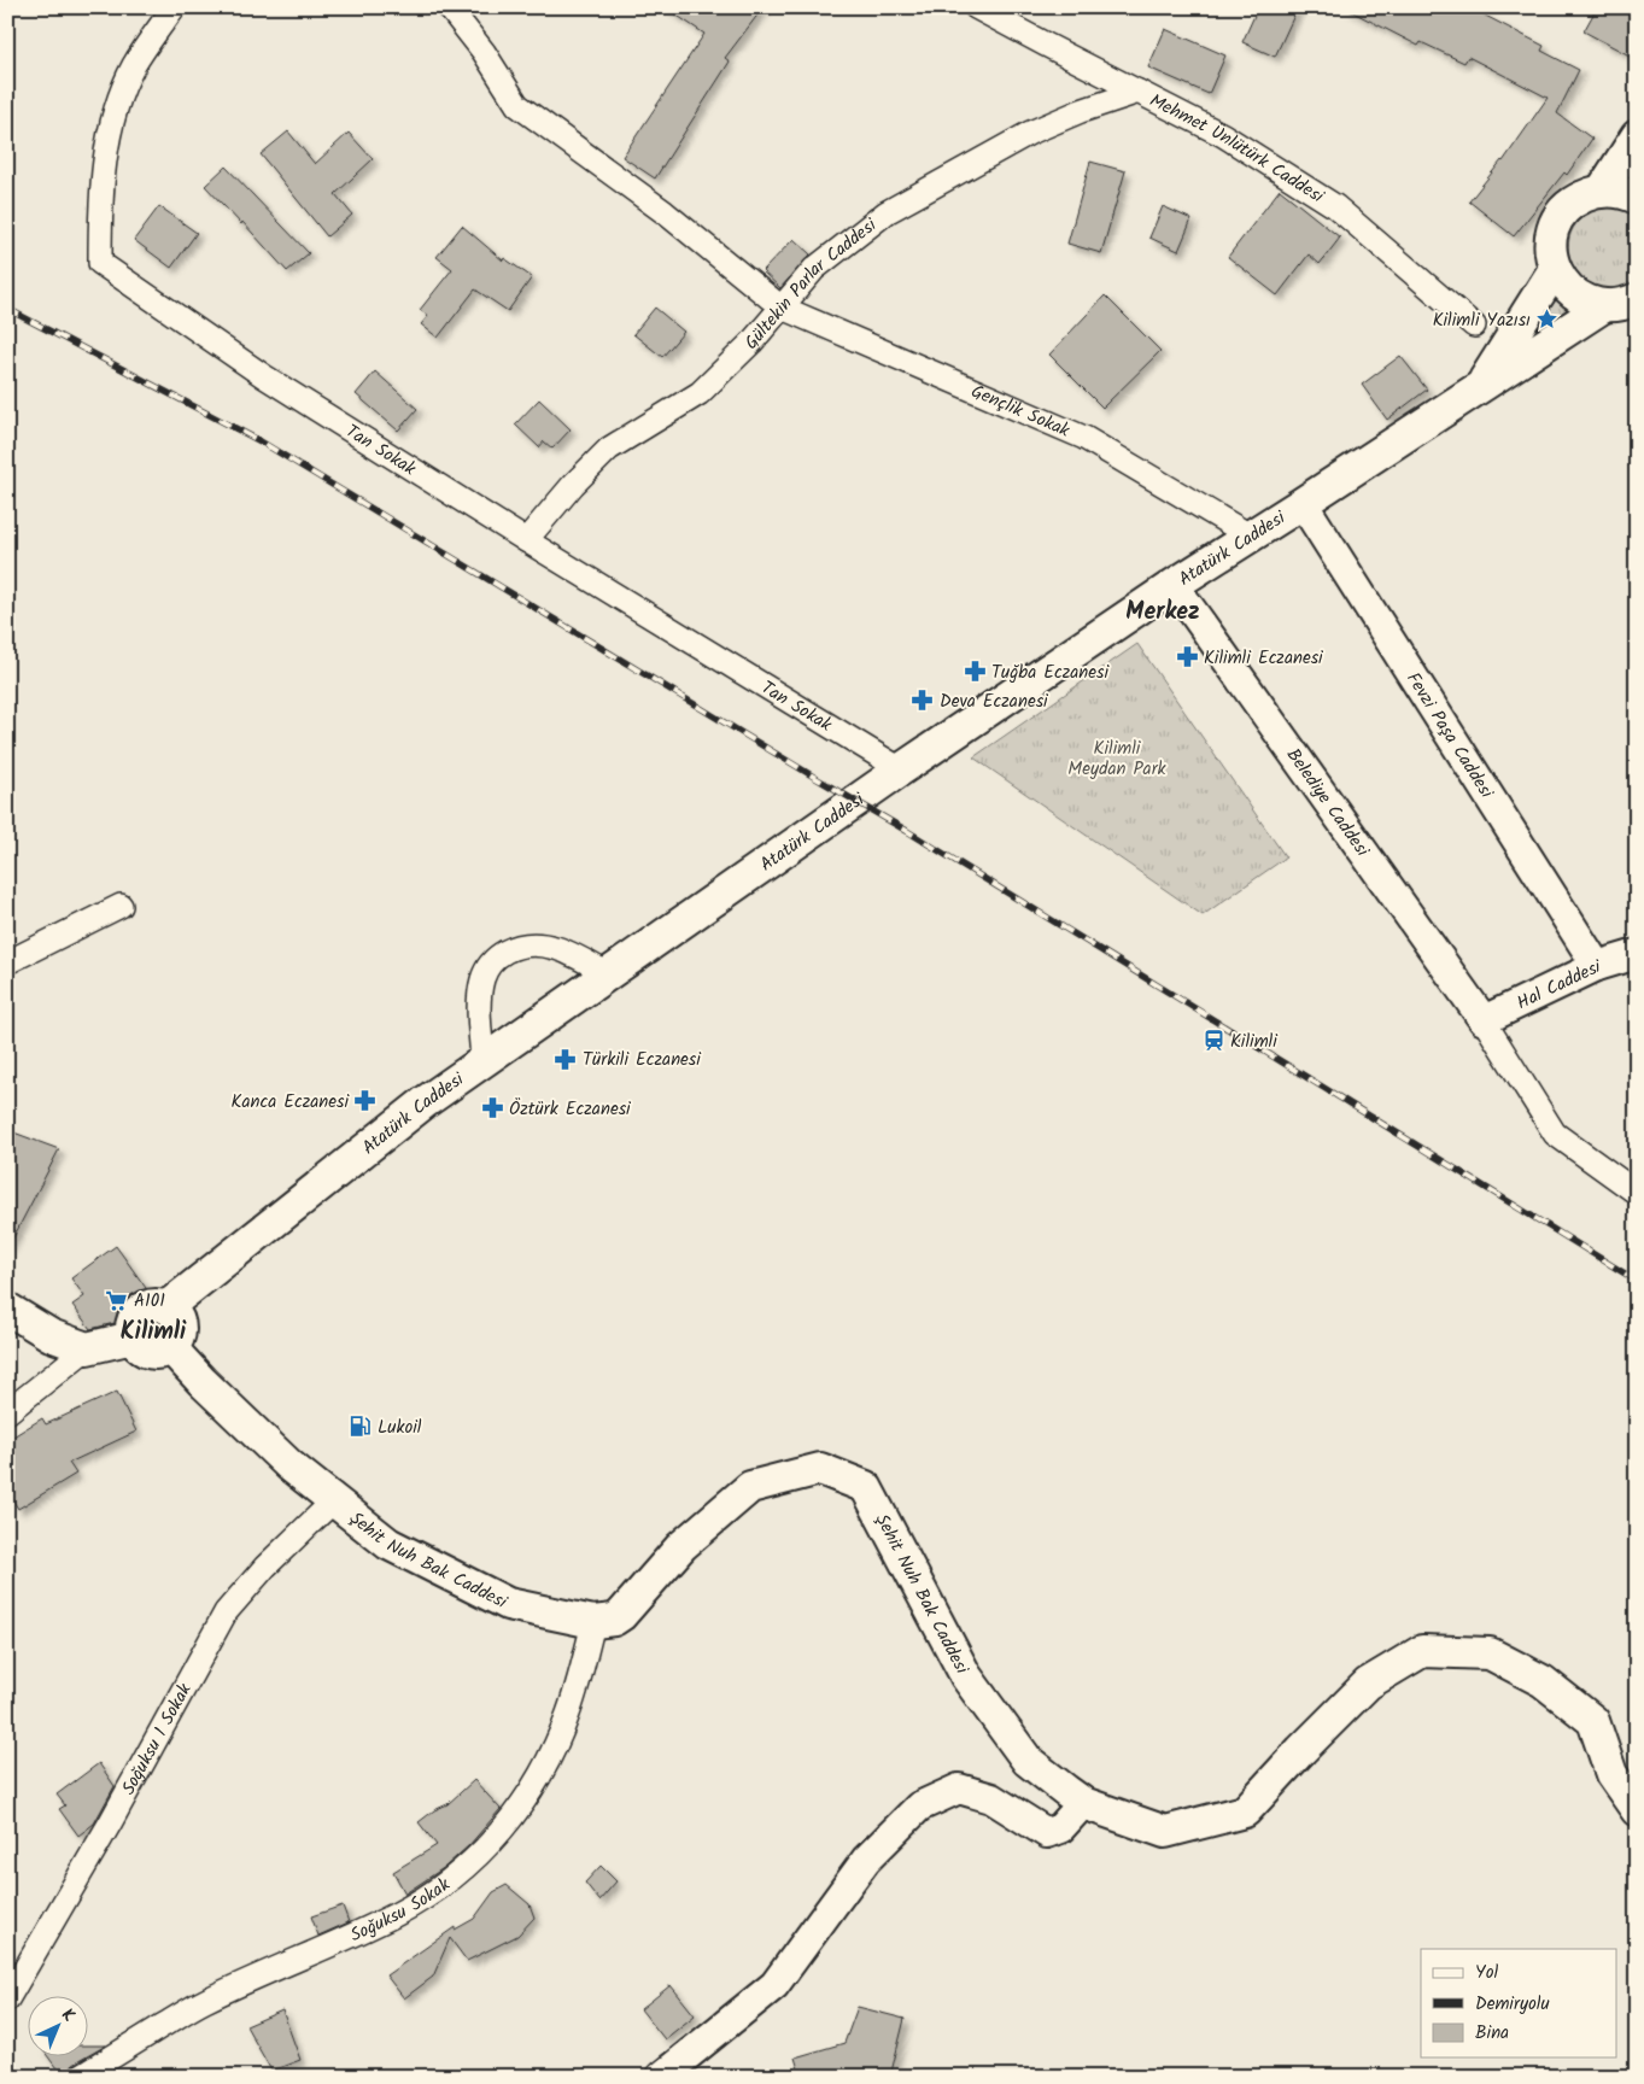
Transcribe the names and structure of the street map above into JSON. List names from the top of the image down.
{
  "streets": {
    "main road": ["Atatürk Caddesi", "Şehit Nuh Bak Caddesi"],
    "street": [
      "Mehmet Ünlütürk Caddesi",
      "Gültekin Parlar Caddesi",
      "Gençlik Sokak",
      "Tan Sokak",
      "Fevzi Paşa Caddesi",
      "Belediye Caddesi",
      "Hal Caddesi",
      "Soğuksu 1 Sokak",
      "Soğuksu Sokak"
    ]
  },
  "crossings": [
    ["Mehmet Ünlütürk Caddesi", "Gültekin Parlar Caddesi"],
    ["Gültekin Parlar Caddesi", "Gençlik Sokak"],
    ["Gültekin Parlar Caddesi", "Tan Sokak"],
    ["Gençlik Sokak", "Atatürk Caddesi"],
    ["Tan Sokak", "Atatürk Caddesi"],
    ["Atatürk Caddesi", "Fevzi Paşa Caddesi"],
    ["Atatürk Caddesi", "Belediye Caddesi"],
    ["Atatürk Caddesi", "Şehit Nuh Bak Caddesi"],
    ["Fevzi Paşa Caddesi", "Hal Caddesi"],
    ["Belediye Caddesi", "Hal Caddesi"],
    ["Şehit Nuh Bak Caddesi", "Soğuksu 1 Sokak"],
    ["Şehit Nuh Bak Caddesi", "Soğuksu Sokak"]
  ],
  "districts": ["Merkez", "Kilimli"],
  "parks": ["Kilimli Meydan Park"],
  "places": {
    "place": ["Kilimli Yazısı"],
    "pharmacy": [
      "Kilimli Eczanesi",
      "Tuğba Eczanesi",
      "Deva Eczanesi",
      "Türkili Eczanesi",
      "Kanca Eczanesi",
      "Öztürk Eczanesi"
    ],
    "station": ["Kilimli"],
    "supermarket": ["A101"],
    "fuel station": ["Lukoil"]
  },
  "legend": ["Yol", "Demiryolu", "Bina"],
  "north": "top right"
}
